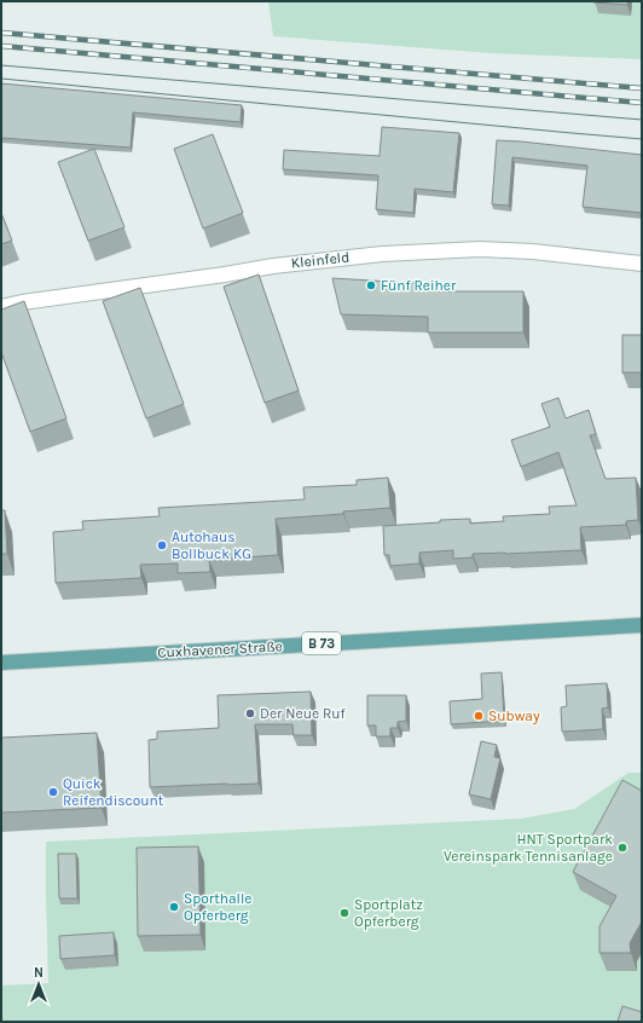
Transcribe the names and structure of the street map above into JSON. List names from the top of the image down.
{
  "streets": {
    "main road": ["B 73", "Cuxhavener Straße"],
    "street": ["Kleinfeld"]
  },
  "places": [
    "Fünf Reiher",
    "Autohaus Bollbuck KG",
    "Der Neue Ruf",
    "Subway",
    "Quick Reifendiscount",
    "HNT Sportpark Vereinspark Tennisanlage",
    "Sporthalle Opferberg",
    "Sportplatz Opferberg"
  ],
  "north": "top"
}
